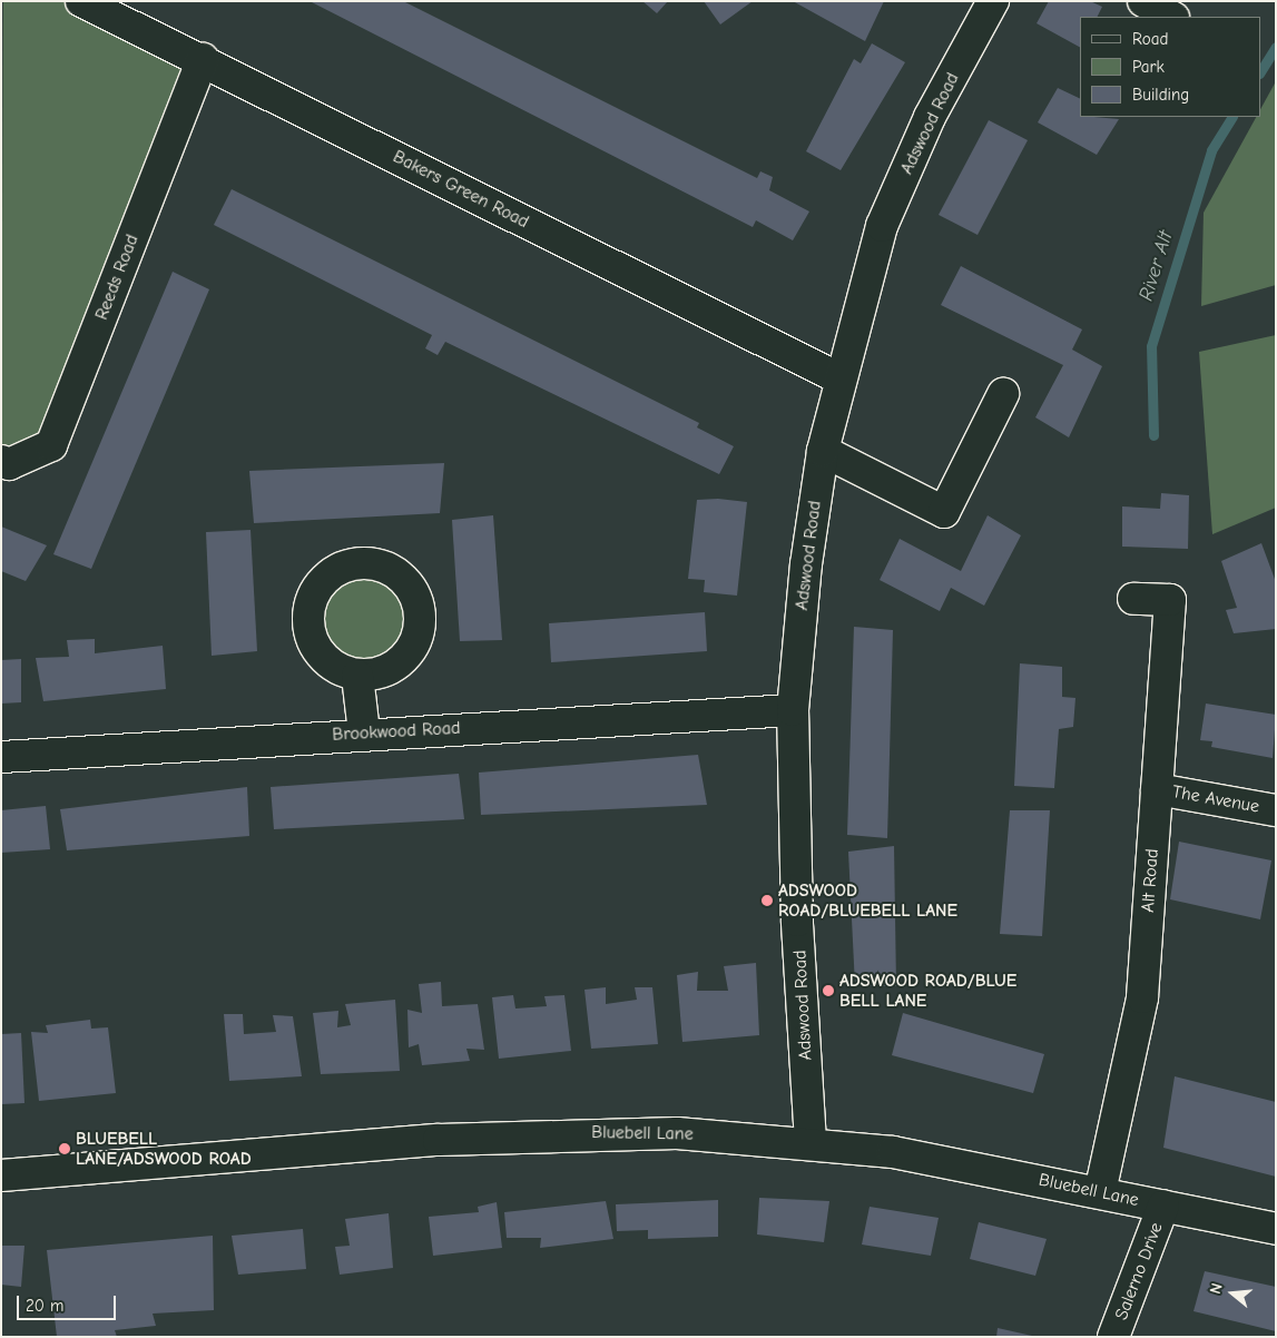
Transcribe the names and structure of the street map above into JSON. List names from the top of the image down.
{
  "streets": {
    "street": [
      "Adswood Road",
      "Bakers Green Road",
      "Reeds Road",
      "Brookwood Road",
      "The Avenue",
      "Alt Road",
      "Bluebell Lane",
      "Salerno Drive"
    ]
  },
  "crossings": [
    ["Adswood Road", "Bakers Green Road"],
    ["Adswood Road", "Brookwood Road"],
    ["Adswood Road", "Bluebell Lane"],
    ["Bakers Green Road", "Reeds Road"],
    ["The Avenue", "Alt Road"],
    ["Alt Road", "Bluebell Lane"],
    ["Bluebell Lane", "Salerno Drive"]
  ],
  "water": ["River Alt"],
  "places": ["ADSWOOD ROAD/BLUEBELL LANE", "ADSWOOD ROAD/BLUE BELL LANE", "BLUEBELL LANE/ADSWOOD ROAD"],
  "legend": ["Road", "Park", "Building"],
  "scale_bar": "20 m",
  "north": "left"
}
